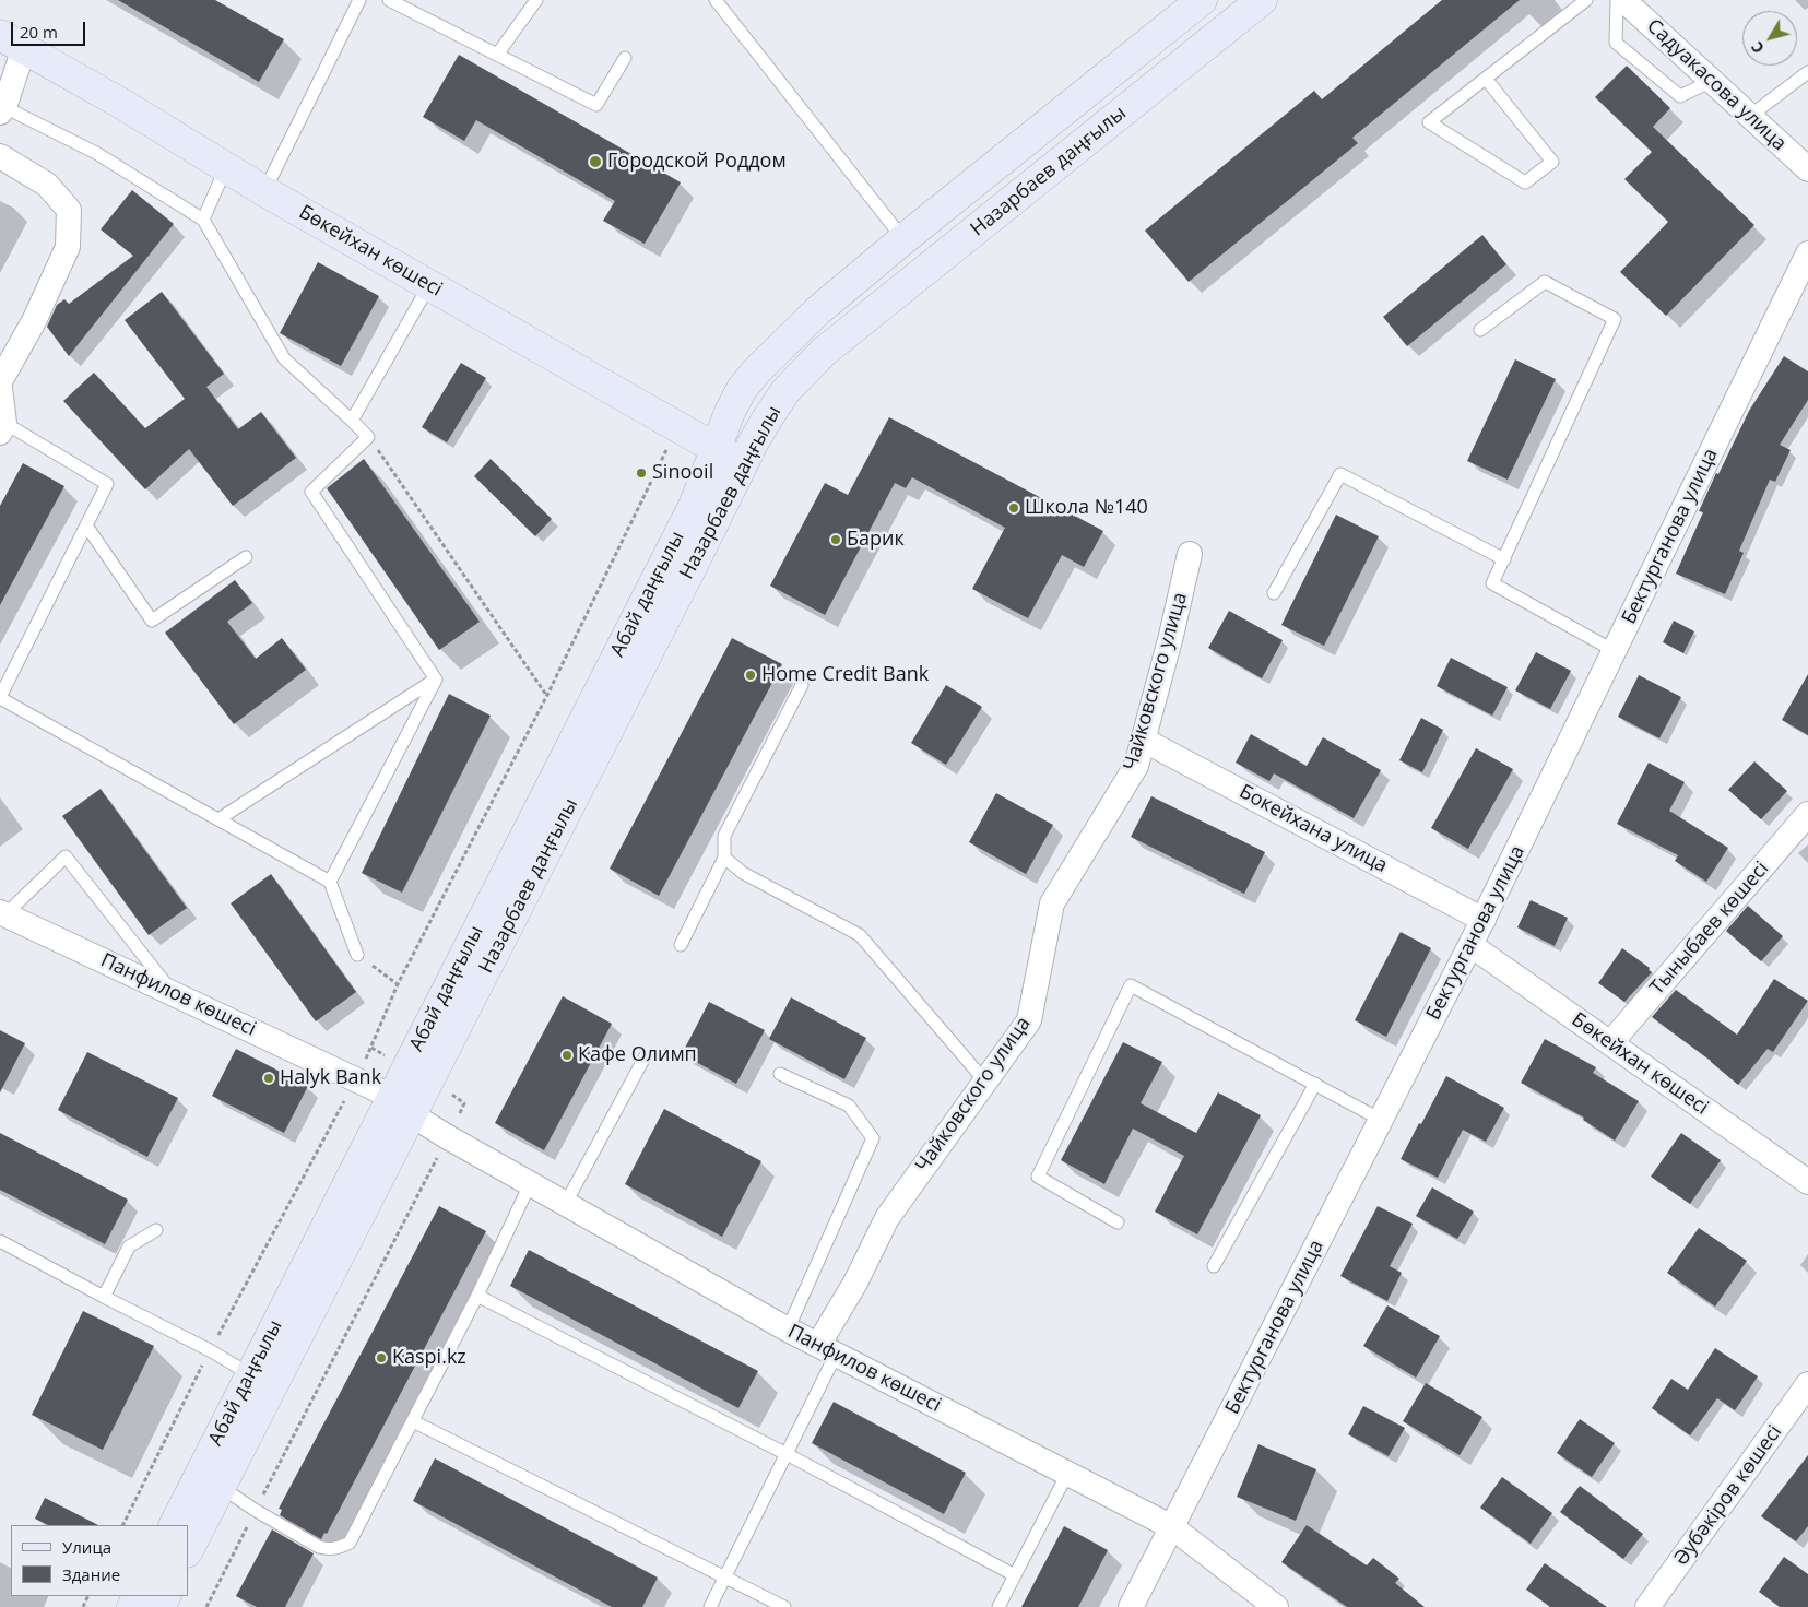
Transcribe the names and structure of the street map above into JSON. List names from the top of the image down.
{
  "streets": {
    "main road": ["Назарбаев даңғылы", "Бөкейхан көшесі", "Абай даңғылы"],
    "street": [
      "Садуакасова улица",
      "Бектурганова улица",
      "Чайковского улица",
      "Бокейхана улица",
      "Тыныбаев көшесі",
      "Панфилов көшесі",
      "Әубәкіров көшесі"
    ]
  },
  "crossings": [
    ["Назарбаев даңғылы", "Бөкейхан көшесі"],
    ["Назарбаев даңғылы", "Абай даңғылы"],
    ["Назарбаев даңғылы", "Панфилов көшесі"],
    ["Бөкейхан көшесі", "Бектурганова улица"],
    ["Бөкейхан көшесі", "Абай даңғылы"],
    ["Бөкейхан көшесі", "Тыныбаев көшесі"],
    ["Бектурганова улица", "Бокейхана улица"],
    ["Бектурганова улица", "Панфилов көшесі"],
    ["Абай даңғылы", "Панфилов көшесі"],
    ["Чайковского улица", "Бокейхана улица"],
    ["Чайковского улица", "Панфилов көшесі"]
  ],
  "places": [
    "Городской Роддом",
    "Sinooil",
    "Школа №140",
    "Барик",
    "Home Credit Bank",
    "Кафе Олимп",
    "Halyk Bank",
    "Kaspi.kz"
  ],
  "legend": ["Улица", "Здание"],
  "scale_bar": "20 m",
  "north": "bottom left"
}
